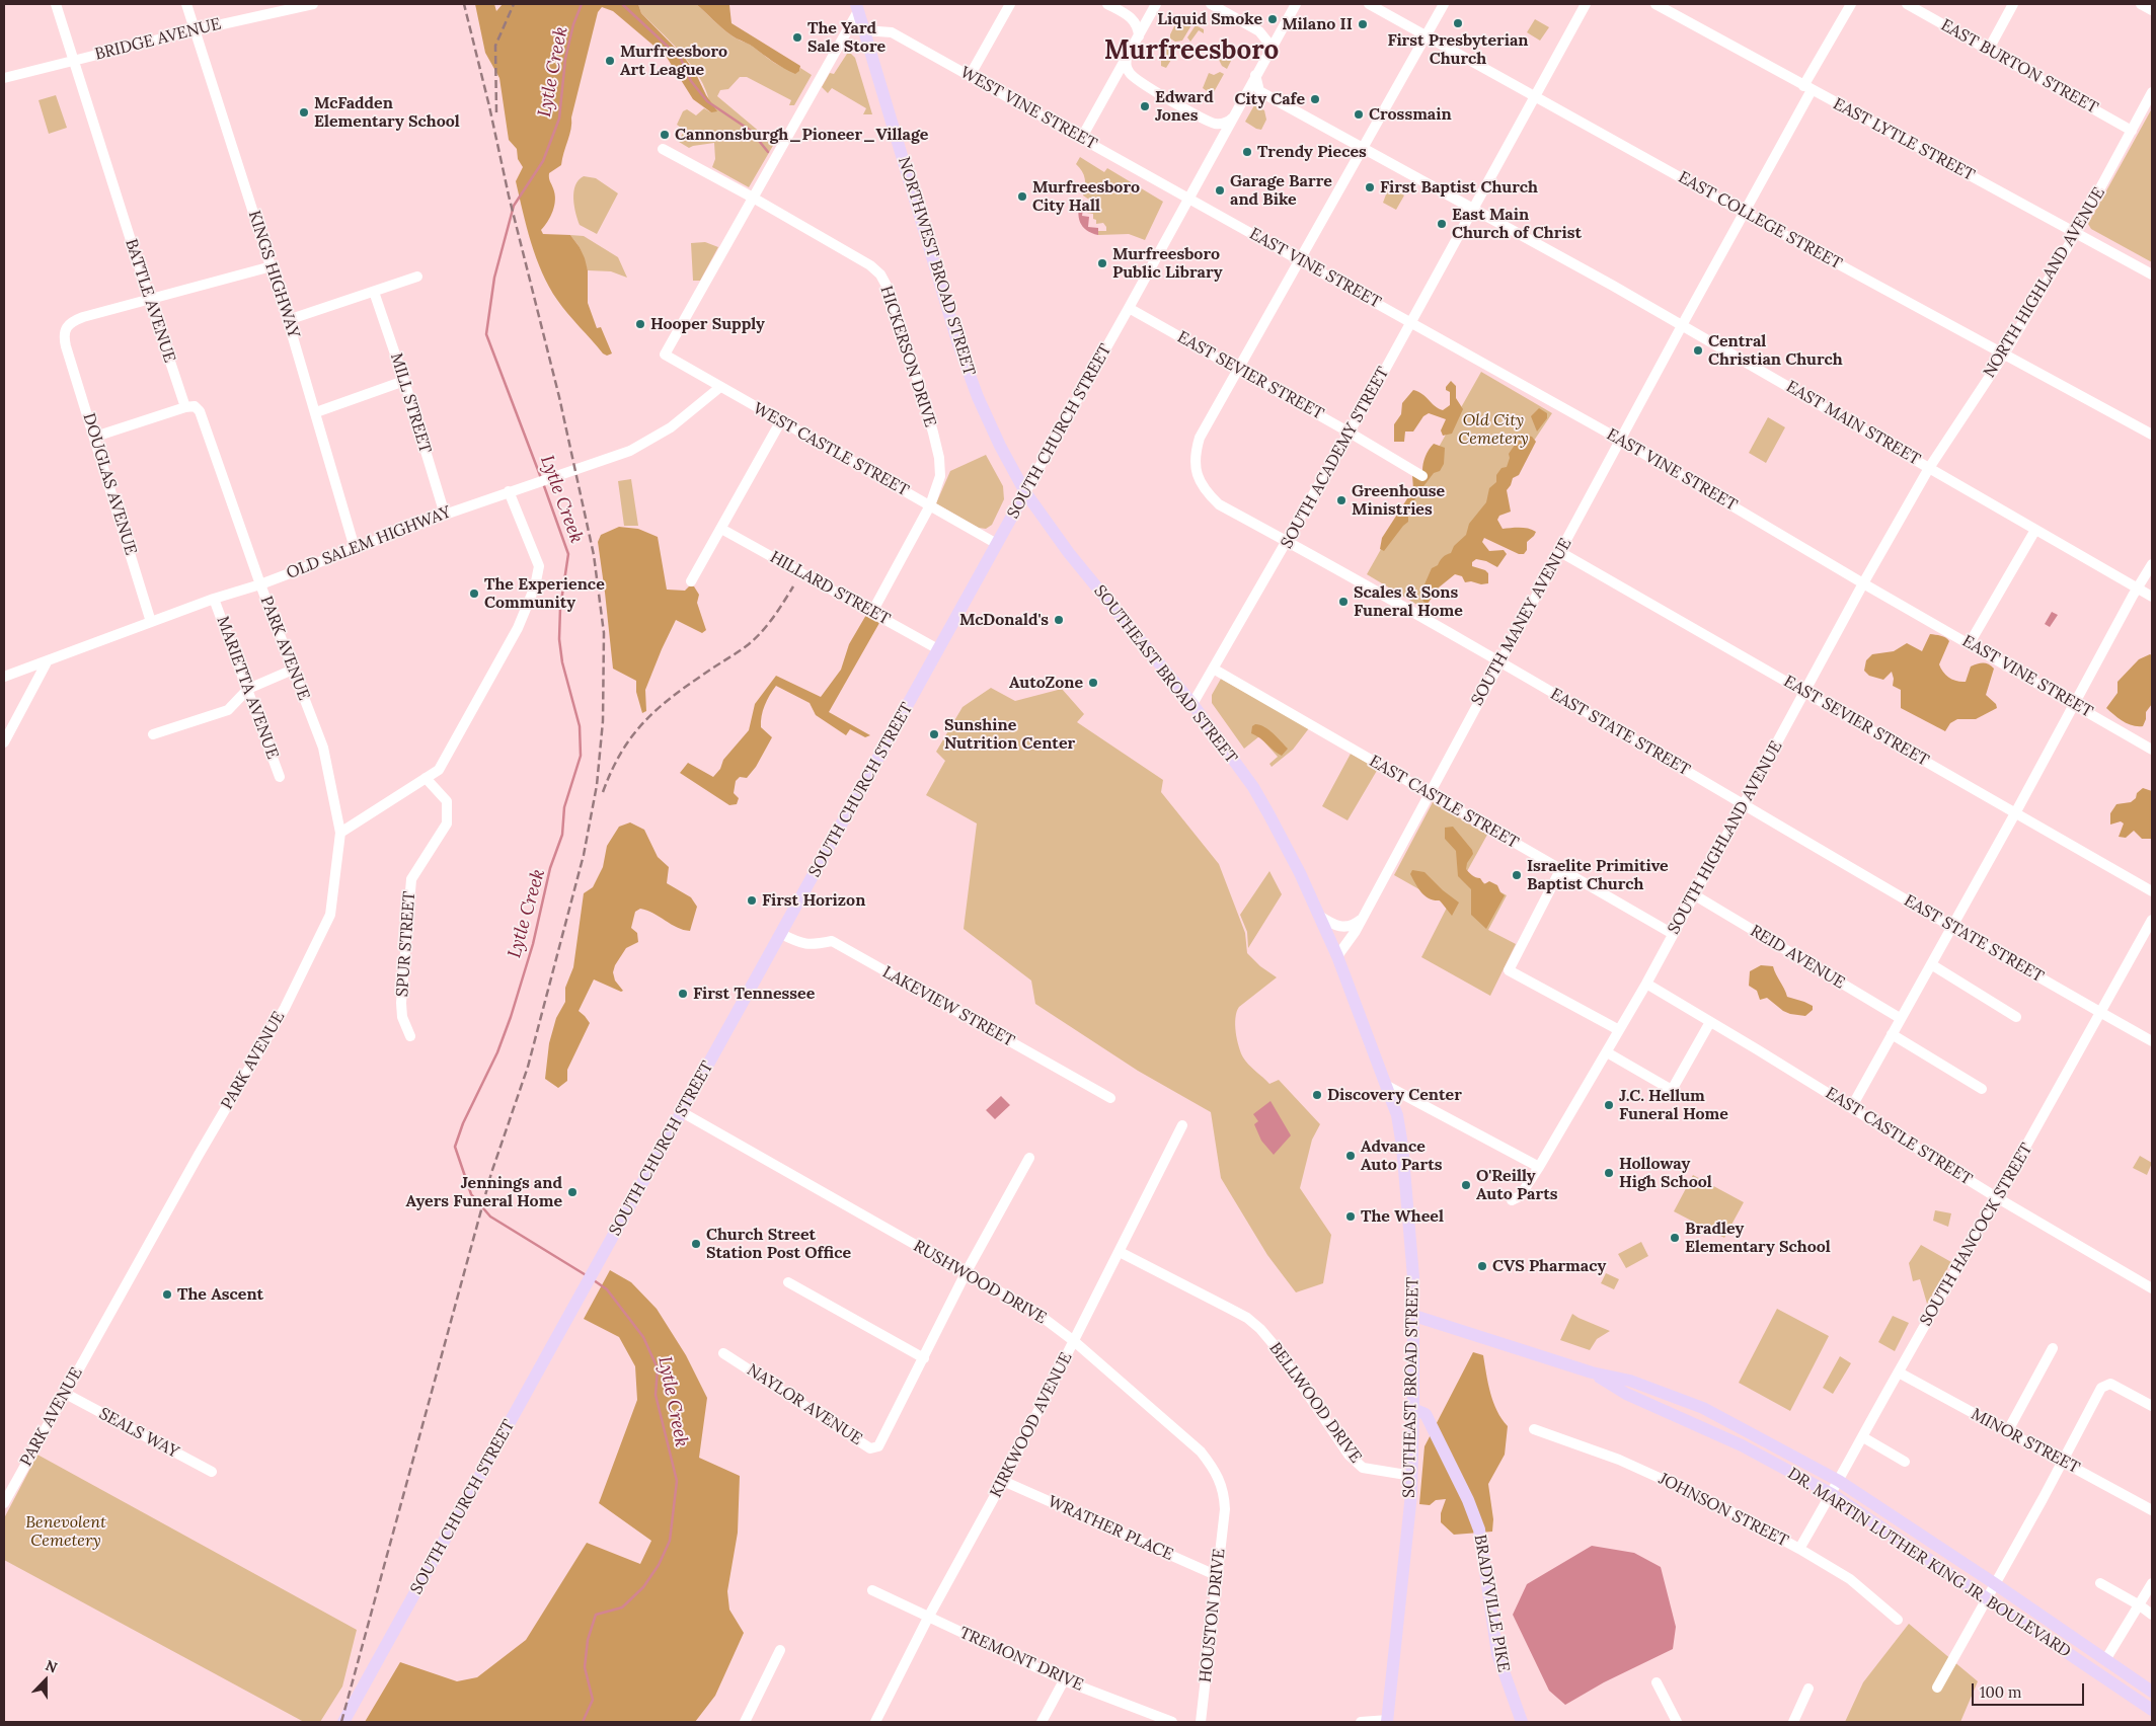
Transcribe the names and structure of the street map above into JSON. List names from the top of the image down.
{
  "streets": {
    "main road": [
      "NORTHWEST BROAD STREET",
      "SOUTH CHURCH STREET",
      "SOUTHEAST BROAD STREET",
      "DR. MARTIN LUTHER KING JR. BOULEVARD",
      "BRADYVILLE PIKE"
    ],
    "street": [
      "BRIDGE AVENUE",
      "EAST BURTON STREET",
      "WEST VINE STREET",
      "EAST LYTLE STREET",
      "EAST COLLEGE STREET",
      "EAST VINE STREET",
      "KINGS HIGHWAY",
      "NORTH HIGHLAND AVENUE",
      "BATTLE AVENUE",
      "HICKERSON DRIVE",
      "EAST SEVIER STREET",
      "MILL STREET",
      "EAST MAIN STREET",
      "WEST CASTLE STREET",
      "SOUTH ACADEMY STREET",
      "DOUGLAS AVENUE",
      "OLD SALEM HIGHWAY",
      "HILLARD STREET",
      "SOUTH MANEY AVENUE",
      "PARK AVENUE",
      "MARIETTA AVENUE",
      "EAST STATE STREET",
      "EAST CASTLE STREET",
      "SOUTH HIGHLAND AVENUE",
      "SPUR STREET",
      "REID AVENUE",
      "LAKEVIEW STREET",
      "SOUTH HANCOCK STREET",
      "RUSHWOOD DRIVE",
      "BELLWOOD DRIVE",
      "NAYLOR AVENUE",
      "KIRKWOOD AVENUE",
      "SEALS WAY",
      "MINOR STREET",
      "JOHNSON STREET",
      "WRATHER PLACE",
      "HOUSTON DRIVE",
      "TREMONT DRIVE"
    ]
  },
  "crossings": [
    ["BRIDGE AVENUE", "KINGS HIGHWAY"],
    ["BRIDGE AVENUE", "BATTLE AVENUE"],
    ["EAST BURTON STREET", "NORTH HIGHLAND AVENUE"],
    ["WEST VINE STREET", "NORTHWEST BROAD STREET"],
    ["WEST VINE STREET", "EAST VINE STREET"],
    ["WEST VINE STREET", "SOUTH CHURCH STREET"],
    ["EAST LYTLE STREET", "NORTH HIGHLAND AVENUE"],
    ["EAST LYTLE STREET", "SOUTH MANEY AVENUE"],
    ["EAST COLLEGE STREET", "NORTH HIGHLAND AVENUE"],
    ["EAST COLLEGE STREET", "SOUTH ACADEMY STREET"],
    ["EAST COLLEGE STREET", "SOUTH MANEY AVENUE"],
    ["EAST COLLEGE STREET", "EAST STATE STREET"],
    ["NORTHWEST BROAD STREET", "SOUTH CHURCH STREET"],
    ["NORTHWEST BROAD STREET", "SOUTHEAST BROAD STREET"],
    ["EAST VINE STREET", "SOUTH CHURCH STREET"],
    ["EAST VINE STREET", "SOUTH ACADEMY STREET"],
    ["EAST VINE STREET", "SOUTH MANEY AVENUE"],
    ["EAST VINE STREET", "EAST STATE STREET"],
    ["EAST VINE STREET", "SOUTH HIGHLAND AVENUE"],
    ["KINGS HIGHWAY", "OLD SALEM HIGHWAY"],
    ["NORTH HIGHLAND AVENUE", "EAST MAIN STREET"],
    ["NORTH HIGHLAND AVENUE", "SOUTH HIGHLAND AVENUE"],
    ["BATTLE AVENUE", "DOUGLAS AVENUE"],
    ["HICKERSON DRIVE", "WEST CASTLE STREET"],
    ["HICKERSON DRIVE", "HILLARD STREET"],
    ["EAST SEVIER STREET", "SOUTH CHURCH STREET"],
    ["EAST SEVIER STREET", "SOUTH ACADEMY STREET"],
    ["EAST SEVIER STREET", "SOUTH MANEY AVENUE"],
    ["EAST SEVIER STREET", "EAST STATE STREET"],
    ["EAST SEVIER STREET", "SOUTH HIGHLAND AVENUE"],
    ["MILL STREET", "OLD SALEM HIGHWAY"],
    ["EAST MAIN STREET", "SOUTH ACADEMY STREET"],
    ["EAST MAIN STREET", "SOUTH MANEY AVENUE"],
    ["EAST MAIN STREET", "EAST STATE STREET"],
    ["EAST MAIN STREET", "SOUTH HIGHLAND AVENUE"],
    ["SOUTH CHURCH STREET", "WEST CASTLE STREET"],
    ["SOUTH CHURCH STREET", "HILLARD STREET"],
    ["SOUTH CHURCH STREET", "SOUTHEAST BROAD STREET"],
    ["SOUTH CHURCH STREET", "LAKEVIEW STREET"],
    ["SOUTH CHURCH STREET", "RUSHWOOD DRIVE"],
    ["WEST CASTLE STREET", "OLD SALEM HIGHWAY"],
    ["SOUTH ACADEMY STREET", "SOUTHEAST BROAD STREET"],
    ["SOUTH ACADEMY STREET", "EAST STATE STREET"],
    ["SOUTH ACADEMY STREET", "EAST CASTLE STREET"],
    ["DOUGLAS AVENUE", "OLD SALEM HIGHWAY"],
    ["OLD SALEM HIGHWAY", "PARK AVENUE"],
    ["OLD SALEM HIGHWAY", "MARIETTA AVENUE"],
    ["SOUTH MANEY AVENUE", "SOUTHEAST BROAD STREET"],
    ["SOUTH MANEY AVENUE", "EAST STATE STREET"],
    ["SOUTH MANEY AVENUE", "EAST CASTLE STREET"],
    ["PARK AVENUE", "SEALS WAY"],
    ["SOUTHEAST BROAD STREET", "BELLWOOD DRIVE"],
    ["SOUTHEAST BROAD STREET", "DR. MARTIN LUTHER KING JR. BOULEVARD"],
    ["SOUTHEAST BROAD STREET", "BRADYVILLE PIKE"],
    ["EAST STATE STREET", "SOUTH HIGHLAND AVENUE"],
    ["EAST STATE STREET", "SOUTH HANCOCK STREET"],
    ["EAST CASTLE STREET", "SOUTH HIGHLAND AVENUE"],
    ["EAST CASTLE STREET", "SOUTH HANCOCK STREET"],
    ["SOUTH HIGHLAND AVENUE", "REID AVENUE"],
    ["SOUTH HANCOCK STREET", "MINOR STREET"],
    ["SOUTH HANCOCK STREET", "JOHNSON STREET"],
    ["SOUTH HANCOCK STREET", "DR. MARTIN LUTHER KING JR. BOULEVARD"],
    ["RUSHWOOD DRIVE", "NAYLOR AVENUE"],
    ["RUSHWOOD DRIVE", "KIRKWOOD AVENUE"],
    ["RUSHWOOD DRIVE", "HOUSTON DRIVE"],
    ["BELLWOOD DRIVE", "KIRKWOOD AVENUE"],
    ["KIRKWOOD AVENUE", "WRATHER PLACE"],
    ["KIRKWOOD AVENUE", "TREMONT DRIVE"],
    ["WRATHER PLACE", "HOUSTON DRIVE"]
  ],
  "districts": ["Murfreesboro"],
  "water": ["Lytle Creek"],
  "parks": ["Old City Cemetery", "Benevolent Cemetery"],
  "places": [
    "Liquid Smoke",
    "First Presbyterian Church",
    "Milano II",
    "The Yard Sale Store",
    "Murfreesboro Art League",
    "City Cafe",
    "Edward Jones",
    "McFadden Elementary School",
    "Crossmain",
    "Cannonsburgh_Pioneer_Village",
    "Trendy Pieces",
    "First Baptist Church",
    "Garage Barre and Bike",
    "Murfreesboro City Hall",
    "East Main Church of Christ",
    "Murfreesboro Public Library",
    "Hooper Supply",
    "Central Christian Church",
    "Greenhouse Ministries",
    "The Experience Community",
    "Scales & Sons Funeral Home",
    "McDonald's",
    "AutoZone",
    "Sunshine Nutrition Center",
    "Israelite Primitive Baptist Church",
    "First Horizon",
    "First Tennessee",
    "Discovery Center",
    "J.C. Hellum Funeral Home",
    "Advance Auto Parts",
    "Holloway High School",
    "O'Reilly Auto Parts",
    "Jennings and Ayers Funeral Home",
    "The Wheel",
    "Bradley Elementary School",
    "Church Street Station Post Office",
    "CVS Pharmacy",
    "The Ascent"
  ],
  "scale_bar": "100 m",
  "north": "top"
}
